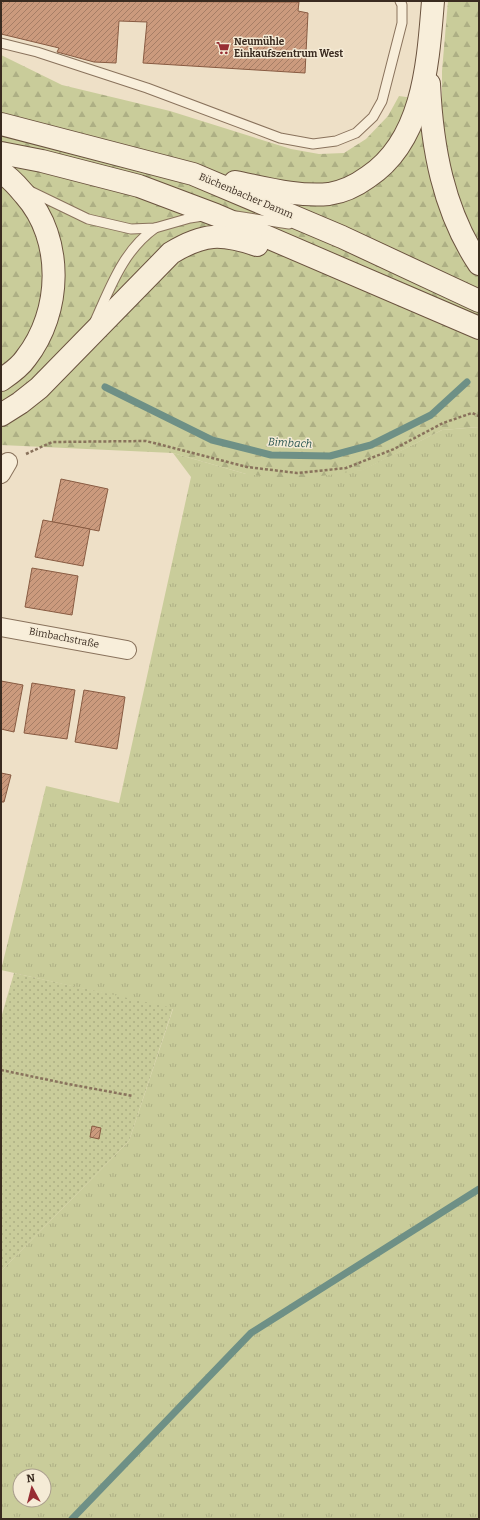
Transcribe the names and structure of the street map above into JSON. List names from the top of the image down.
{
  "streets": {
    "main road": ["Büchenbacher Damm"],
    "street": ["Bimbachstraße"]
  },
  "water": ["Bimbach"],
  "places": {
    "supermarket": ["Neumühle Einkaufszentrum West"]
  },
  "north": "top"
}
